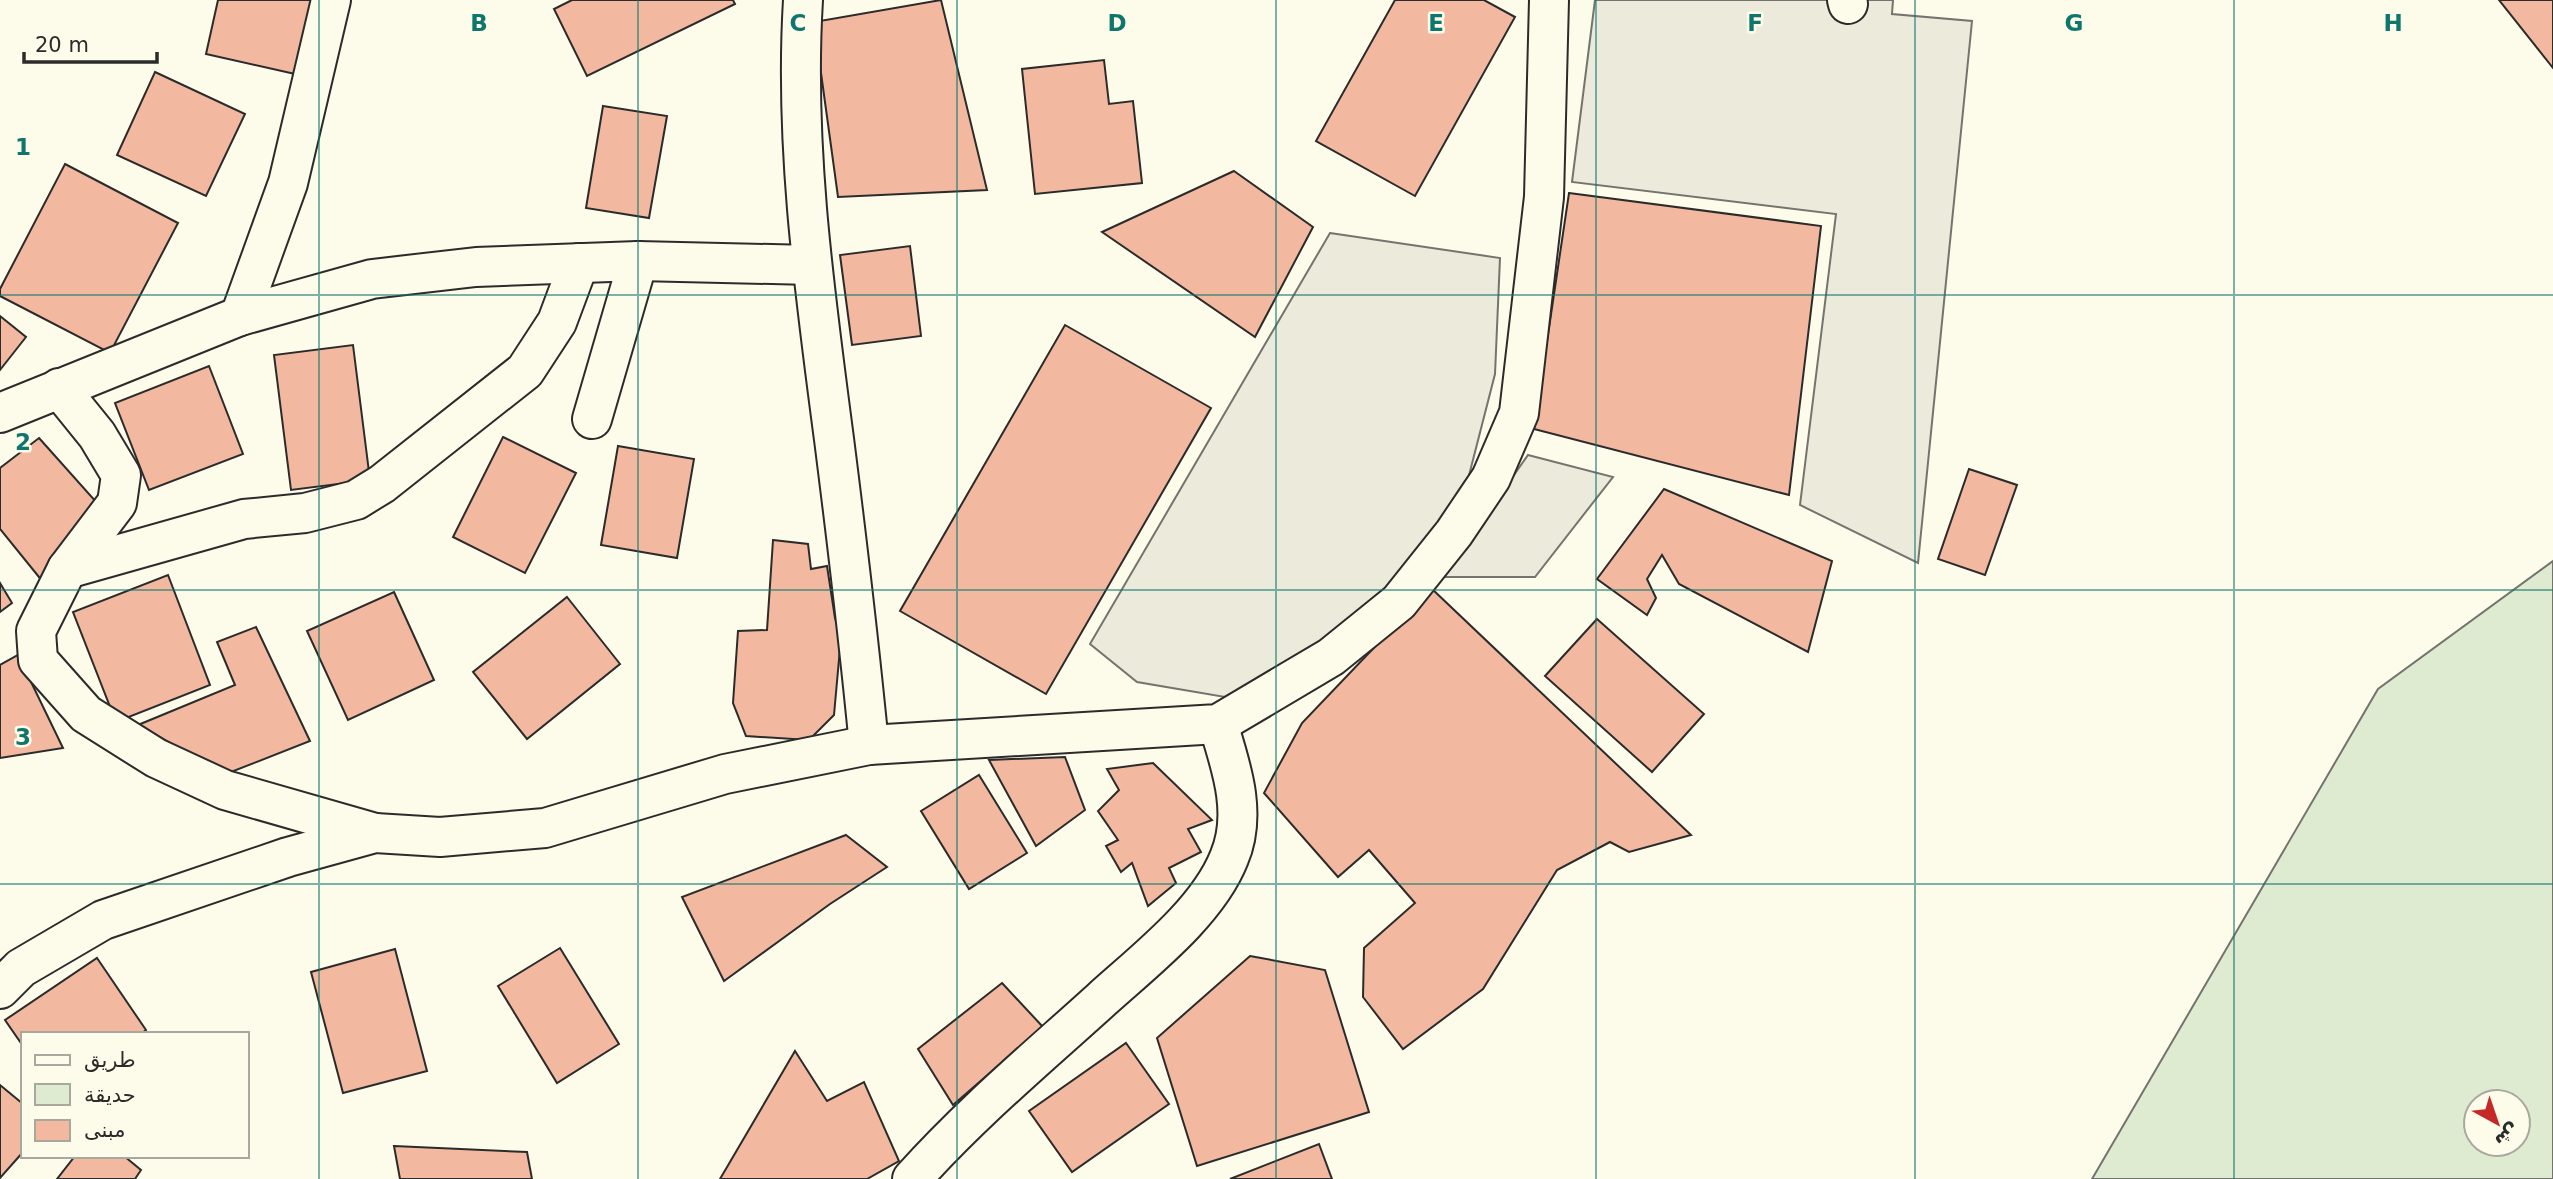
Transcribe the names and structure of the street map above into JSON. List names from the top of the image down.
{
  "legend": ["طريق", "حديقة", "مبنى"],
  "scale_bar": "20 m",
  "north": "bottom right",
  "grid": {
    "columns": [
      "B",
      "C",
      "D",
      "E",
      "F",
      "G",
      "H"
    ],
    "rows": ["1", "2", "3"]
  }
}
